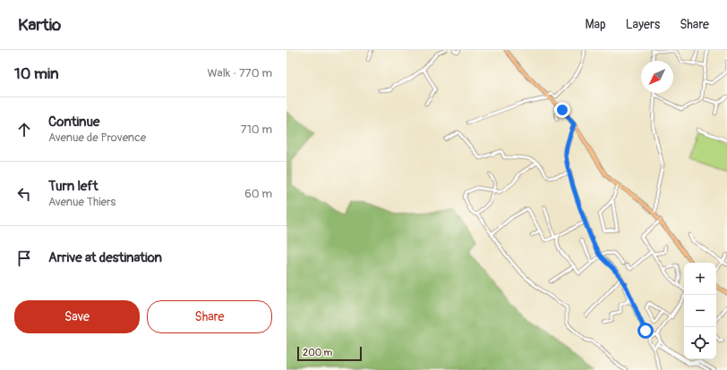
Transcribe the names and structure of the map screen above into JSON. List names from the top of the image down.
{
  "scale_bar": "200 m",
  "north": "bottom left",
  "page": {
    "header": "Kartio",
    "nav": ["Map", "Layers", "Share"],
    "heading": ["10 min", "Walk · 770 m"],
    "list": [
      ["Continue", "Avenue de Provence", "710 m"],
      ["Turn left", "Avenue Thiers", "60 m"],
      "Arrive at destination"
    ],
    "map_buttons": ["+", "−"],
    "buttons": ["Save", "Share"],
    "scale": "200 m"
  }
}
